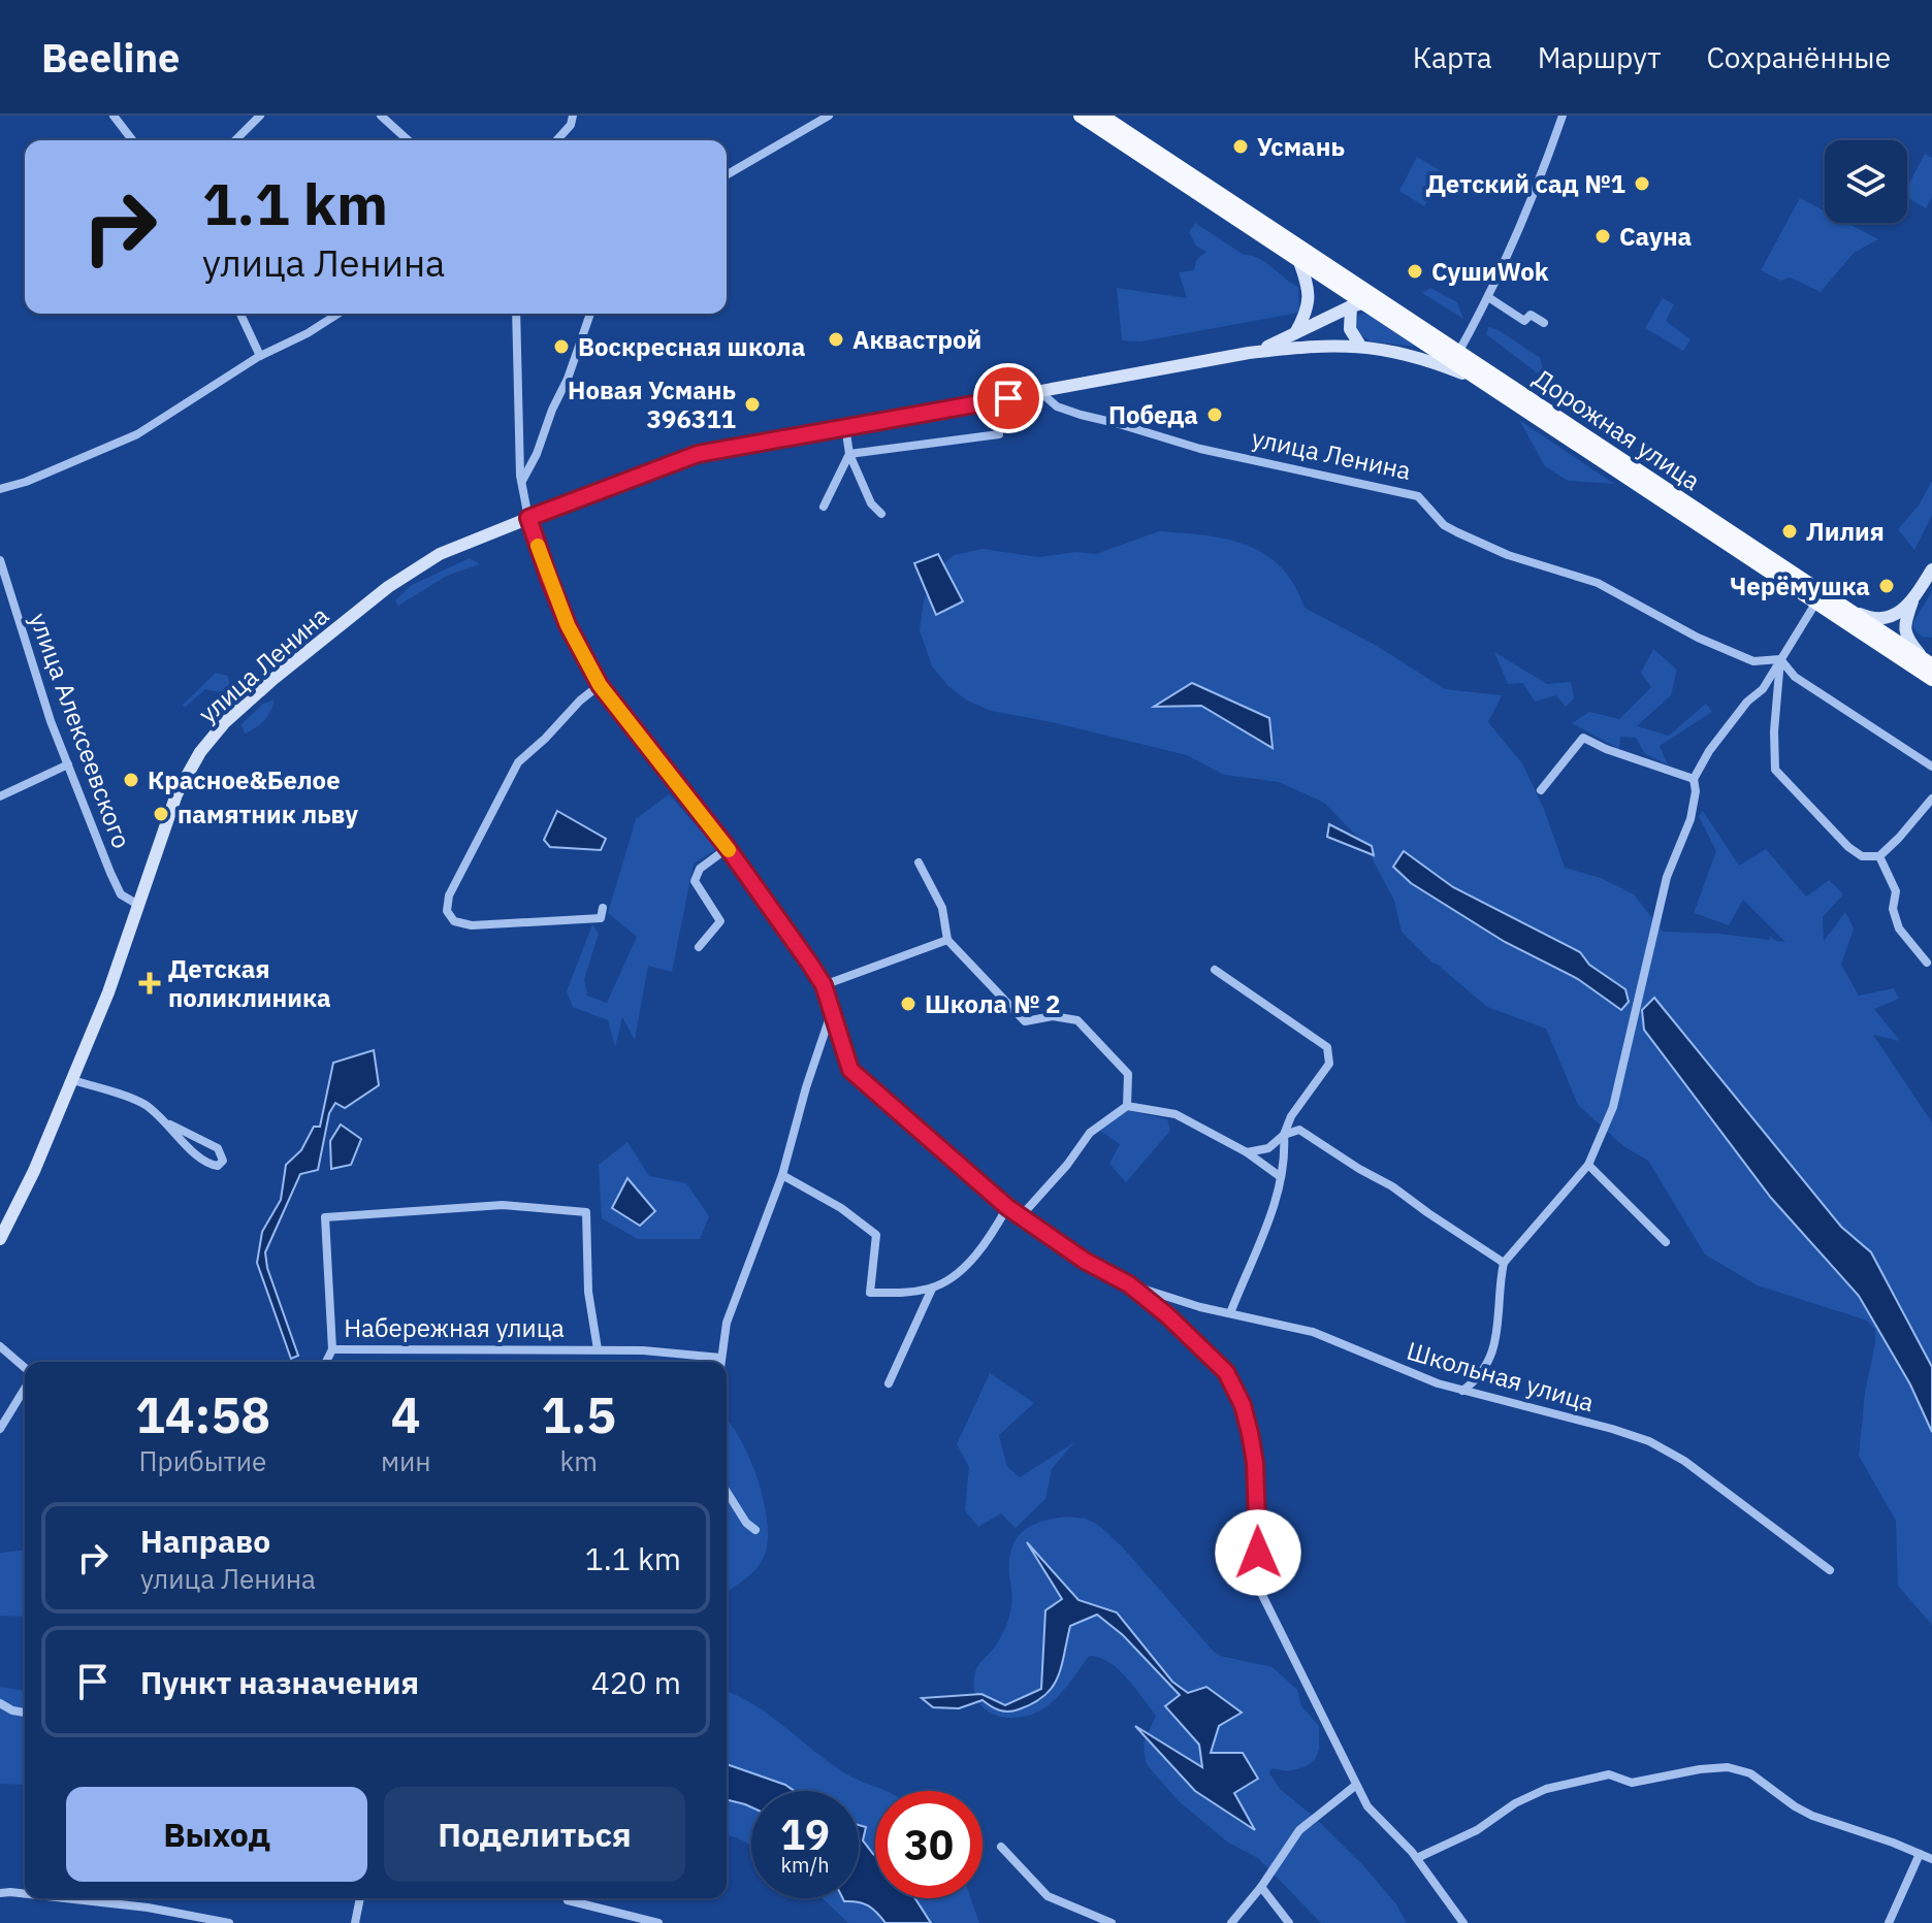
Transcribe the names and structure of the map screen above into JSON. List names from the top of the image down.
{
  "streets": {
    "highway": ["Дорожная улица"],
    "main road": ["улица Ленина"],
    "street": ["улица Алексеевского", "Набережная улица", "Школьная улица"]
  },
  "crossings": [
    ["улица Ленина", "улица Алексеевского"],
    ["улица Ленина", "Школьная улица"]
  ],
  "places": {
    "other": [
      "Усмань",
      "Детский сад №1",
      "Сауна",
      "CушиWok",
      "Аквастрой",
      "Воскресная школа",
      "Новая Усмань 396311",
      "Победа",
      "Лилия",
      "Черёмушка",
      "Красное&Белое",
      "памятник льву",
      "Школа № 2"
    ],
    "health": ["Детская поликлиника"]
  },
  "page": {
    "header": "Beeline",
    "nav": ["Карта", "Маршрут", "Сохранённые"],
    "turn": ["1.1 km", "улица Ленина"],
    "eta": [
      "14:58",
      "Прибытие",
      "4",
      "мин",
      "1.5",
      "km"
    ],
    "list": [
      {
        "name": "Направо",
        "note": "улица Ленина",
        "value": "1.1 km"
      },
      {
        "name": "Пункт назначения",
        "value": "420 m"
      }
    ],
    "buttons": ["Выход", "Поделиться"],
    "speed": "19 km/h",
    "limit": "30"
  }
}
